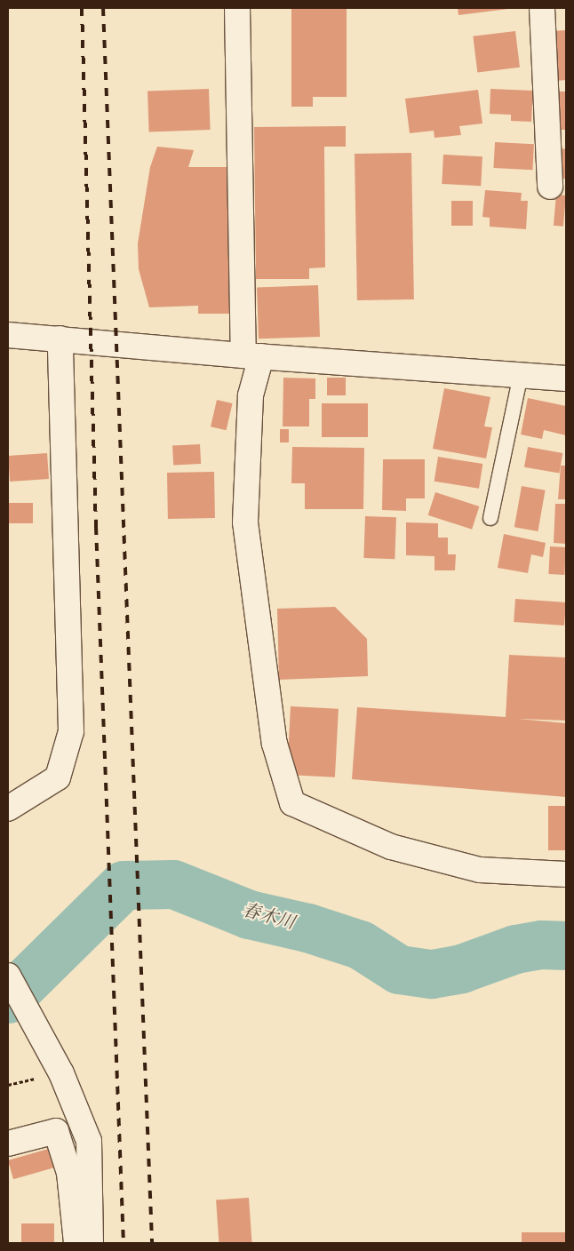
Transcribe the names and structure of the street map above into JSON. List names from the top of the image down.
{
  "water": ["春木川"]
}
